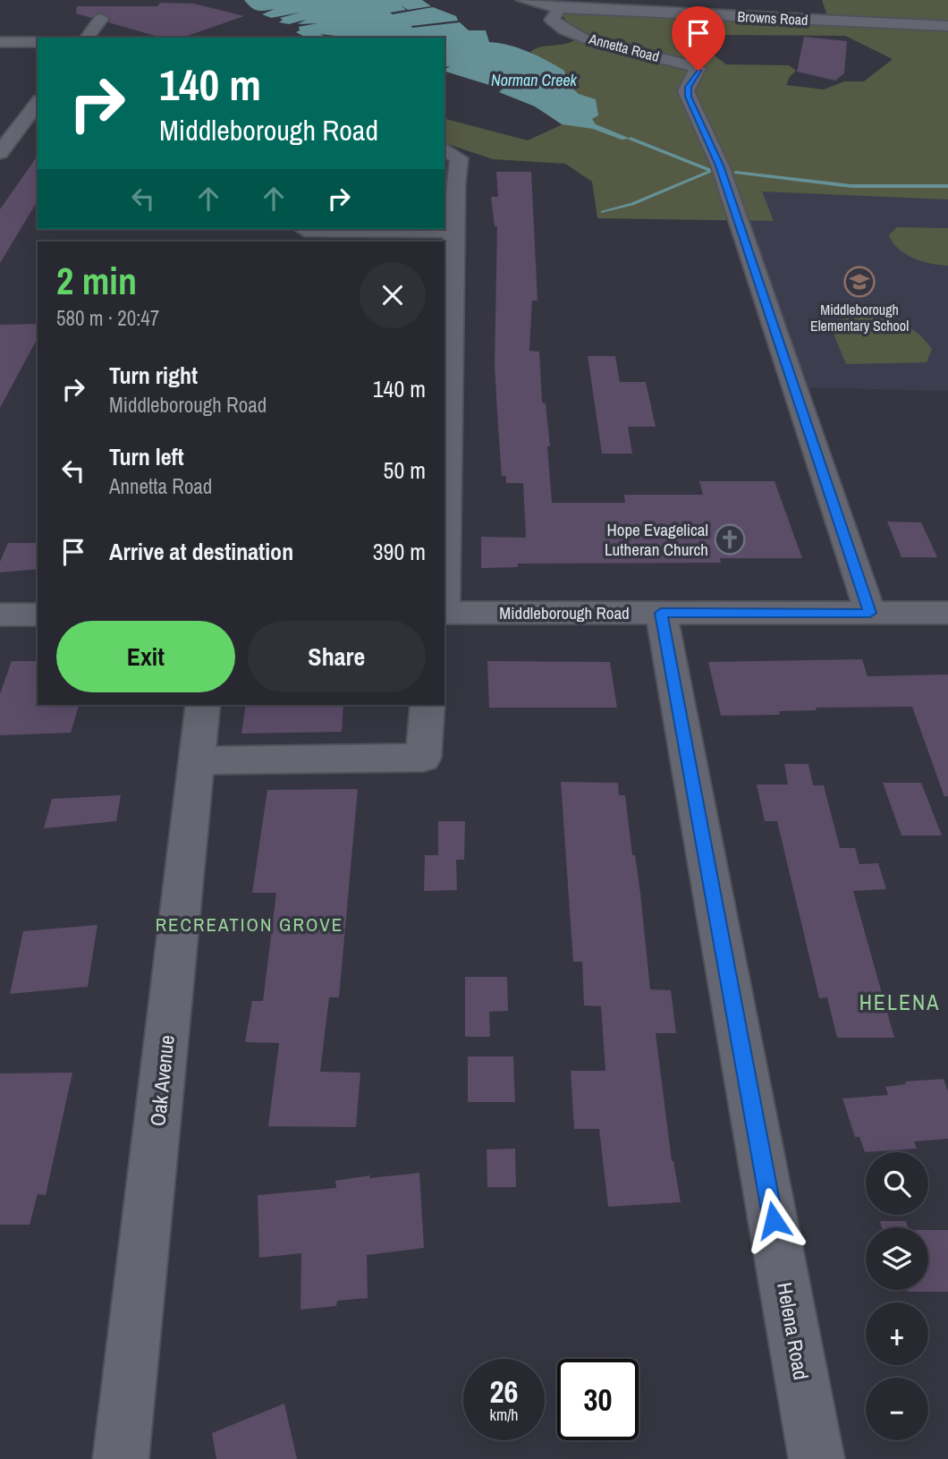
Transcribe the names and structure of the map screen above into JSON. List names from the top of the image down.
{
  "streets": {
    "street": [
      "Browns Road",
      "Annetta Road",
      "Middleborough Road",
      "Oak Avenue",
      "Helena Road"
    ]
  },
  "crossings": [
    ["Browns Road", "Annetta Road"],
    ["Annetta Road", "Middleborough Road"],
    ["Middleborough Road", "Helena Road"]
  ],
  "districts": ["RECREATION GROVE", "HELENA"],
  "water": ["Norman Creek"],
  "places": {
    "school or university": ["Middleborough Elementary School"],
    "church": ["Hope Evagelical Lutheran Church"]
  },
  "page": {
    "turn": ["140 m", "Middleborough Road"],
    "heading": ["2 min", "580 m · 20:47"],
    "list": [
      {
        "name": "Turn right",
        "note": "Middleborough Road",
        "value": "140 m"
      },
      {
        "name": "Turn left",
        "note": "Annetta Road",
        "value": "50 m"
      },
      {
        "name": "Arrive at destination",
        "value": "390 m"
      }
    ],
    "buttons": ["Exit", "Share"],
    "map_buttons": ["+", "−"],
    "speed": "26 km/h",
    "limit": "30"
  }
}
